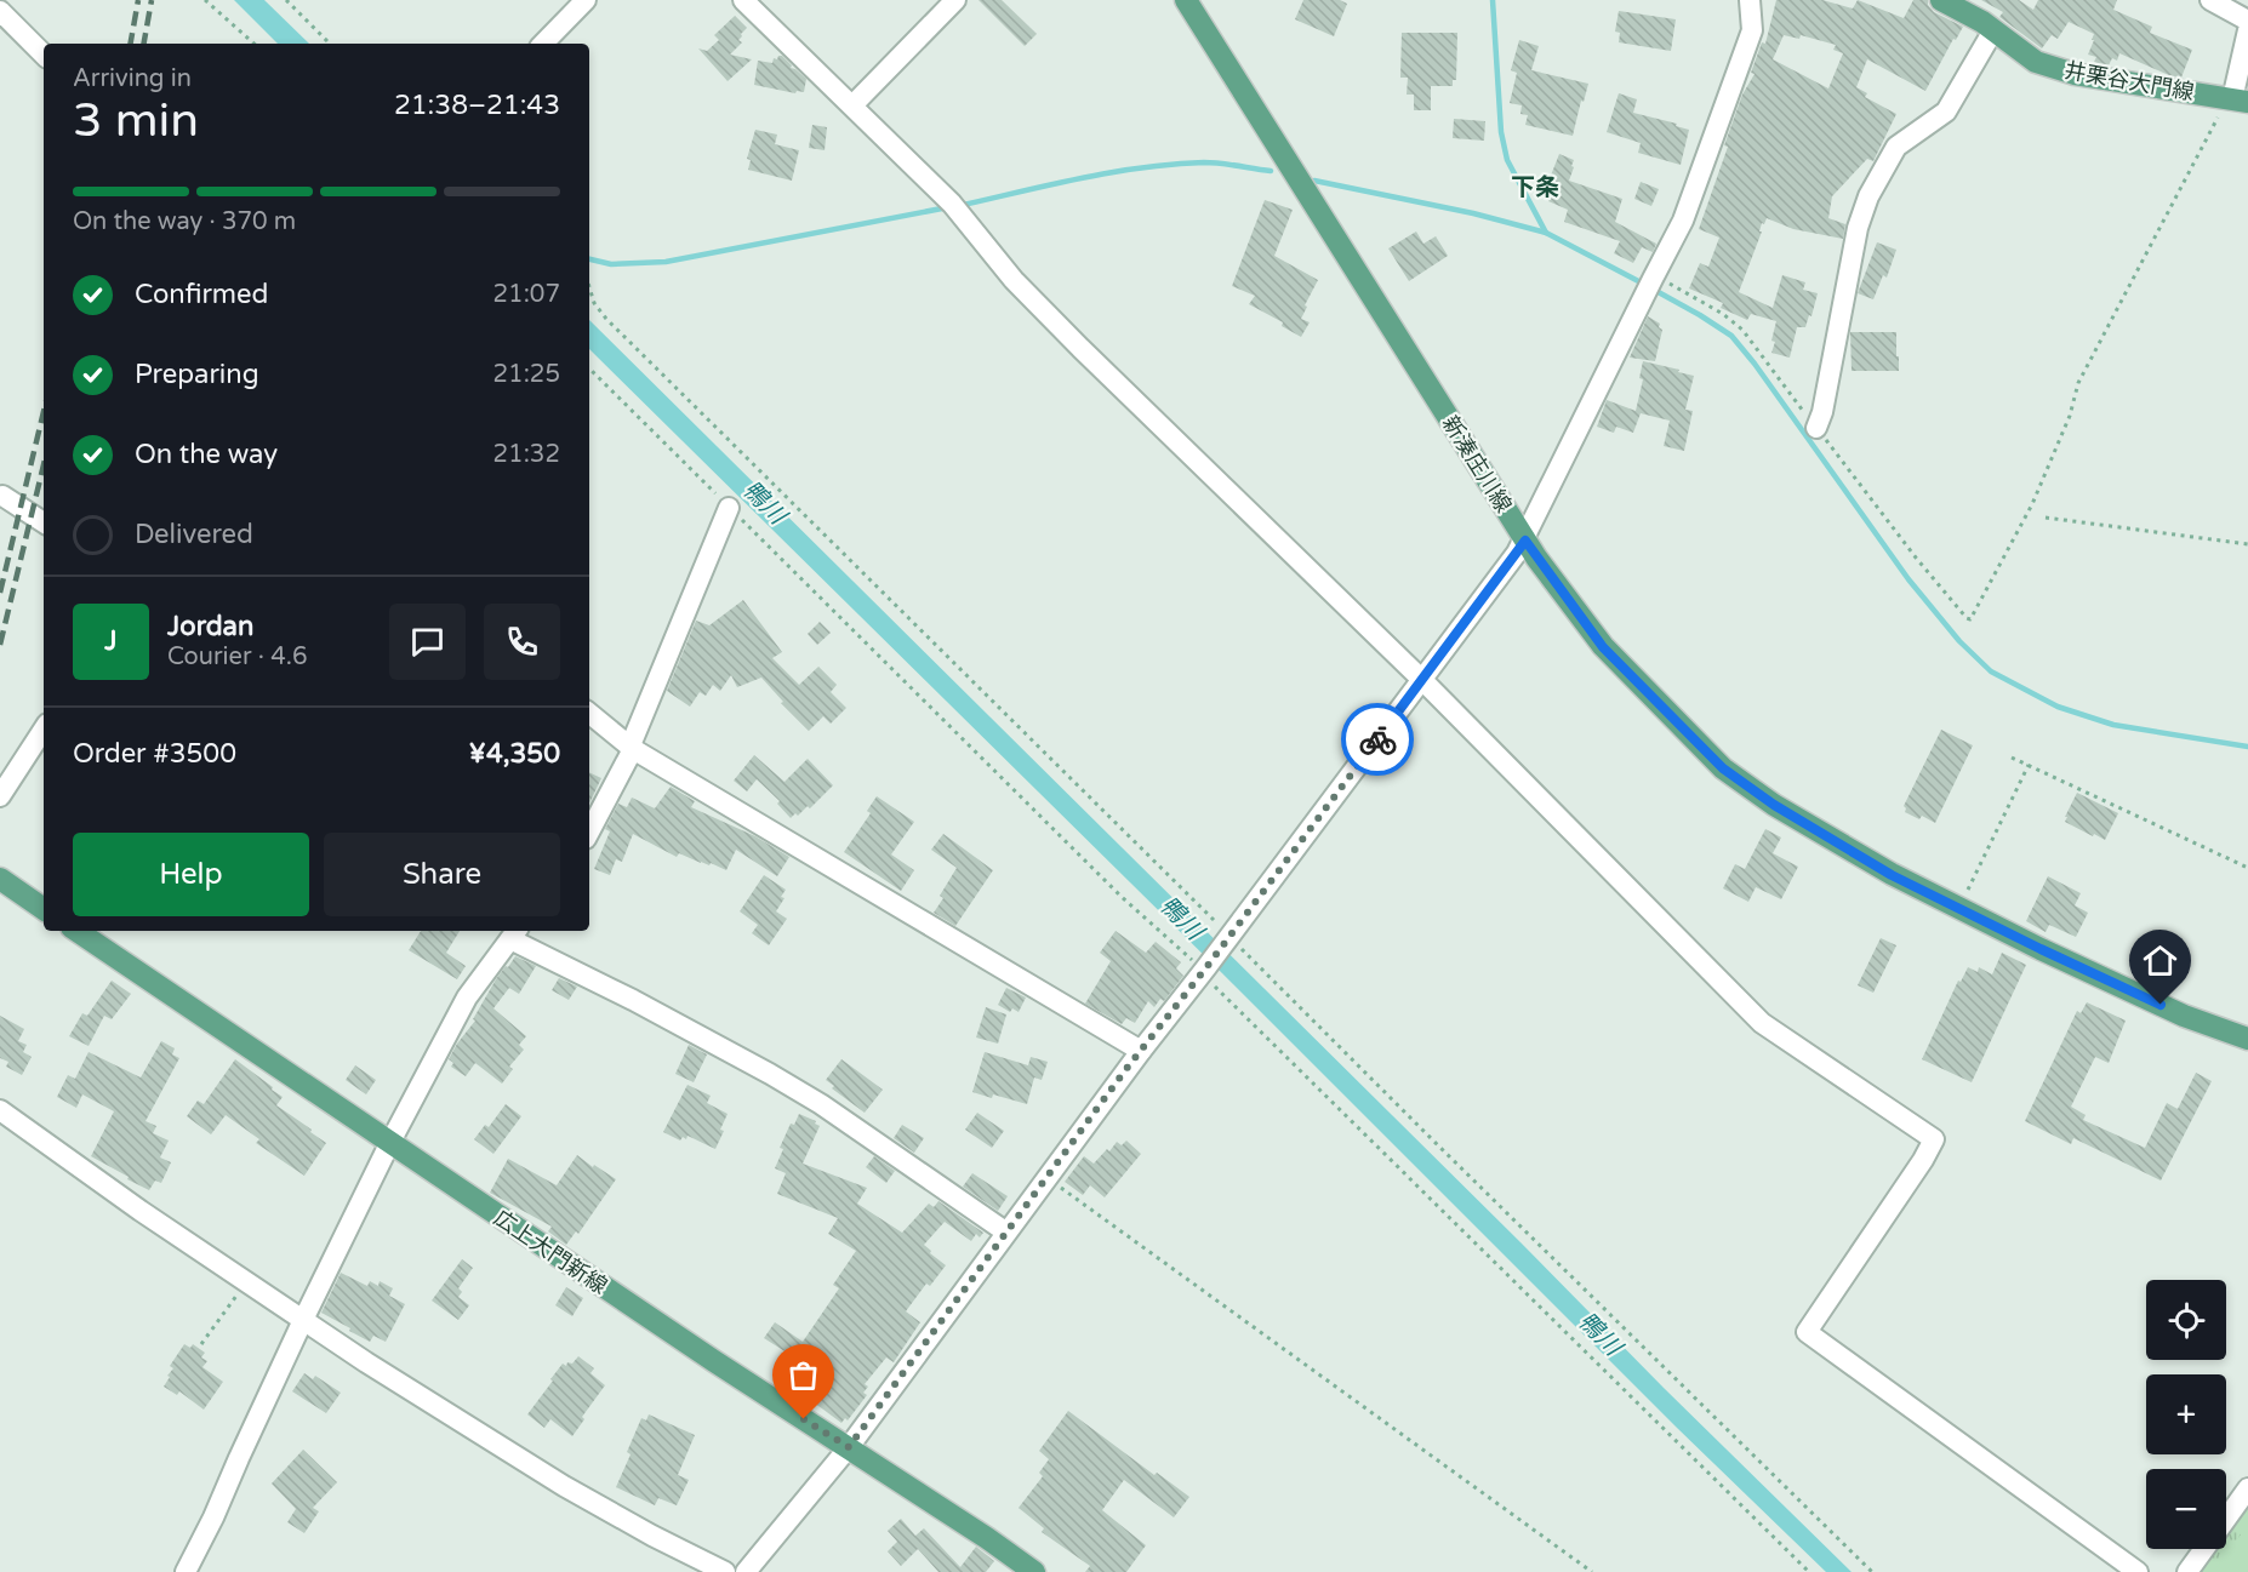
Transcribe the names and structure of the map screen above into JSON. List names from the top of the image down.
{
  "streets": {
    "main road": ["井栗谷大門線", "新湊庄川線", "広上大門新線"]
  },
  "districts": ["下条"],
  "water": ["鴨川"],
  "page": {
    "heading": ["3 min", "Arriving in", "21:38–21:43"],
    "panel": [
      "Jordan",
      "Courier · 4.6",
      "Order #3500",
      "¥4,350"
    ],
    "bar": "On the way · 370 m",
    "list": [
      ["Confirmed", "21:07"],
      ["Preparing", "21:25"],
      ["On the way", "21:32"],
      "Delivered"
    ],
    "round": "J",
    "buttons": ["Help", "Share"],
    "map_buttons": ["+", "−"]
  }
}
